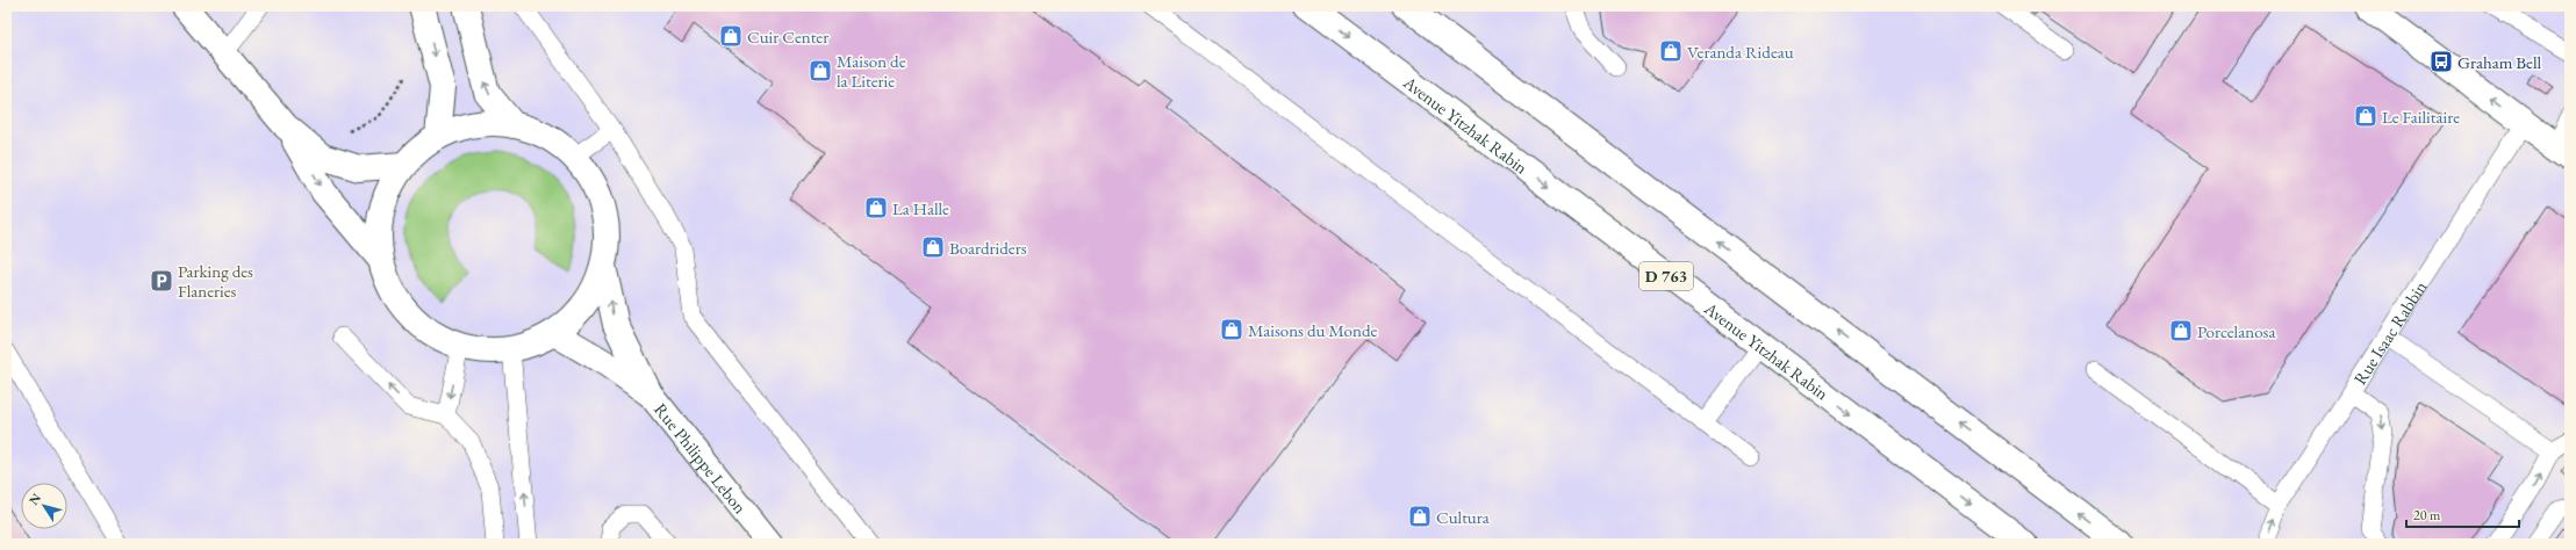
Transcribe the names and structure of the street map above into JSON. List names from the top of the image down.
{
  "streets": {
    "street": ["Avenue Yitzhak Rabin", "D 763", "Rue Philippe Lebon"],
    "lane": ["Rue Isaac Rabbin"]
  },
  "places": {
    "shop": [
      "Cuir Center",
      "Veranda Rideau",
      "Maison de la Literie",
      "Le Failitaire",
      "La Halle",
      "Boardriders",
      "Maisons du Monde",
      "Porcelanosa",
      "Cultura"
    ],
    "bus stop": ["Graham Bell"],
    "parking": ["Parking des Flaneries"]
  },
  "scale_bar": "20 m",
  "north": "top left"
}
